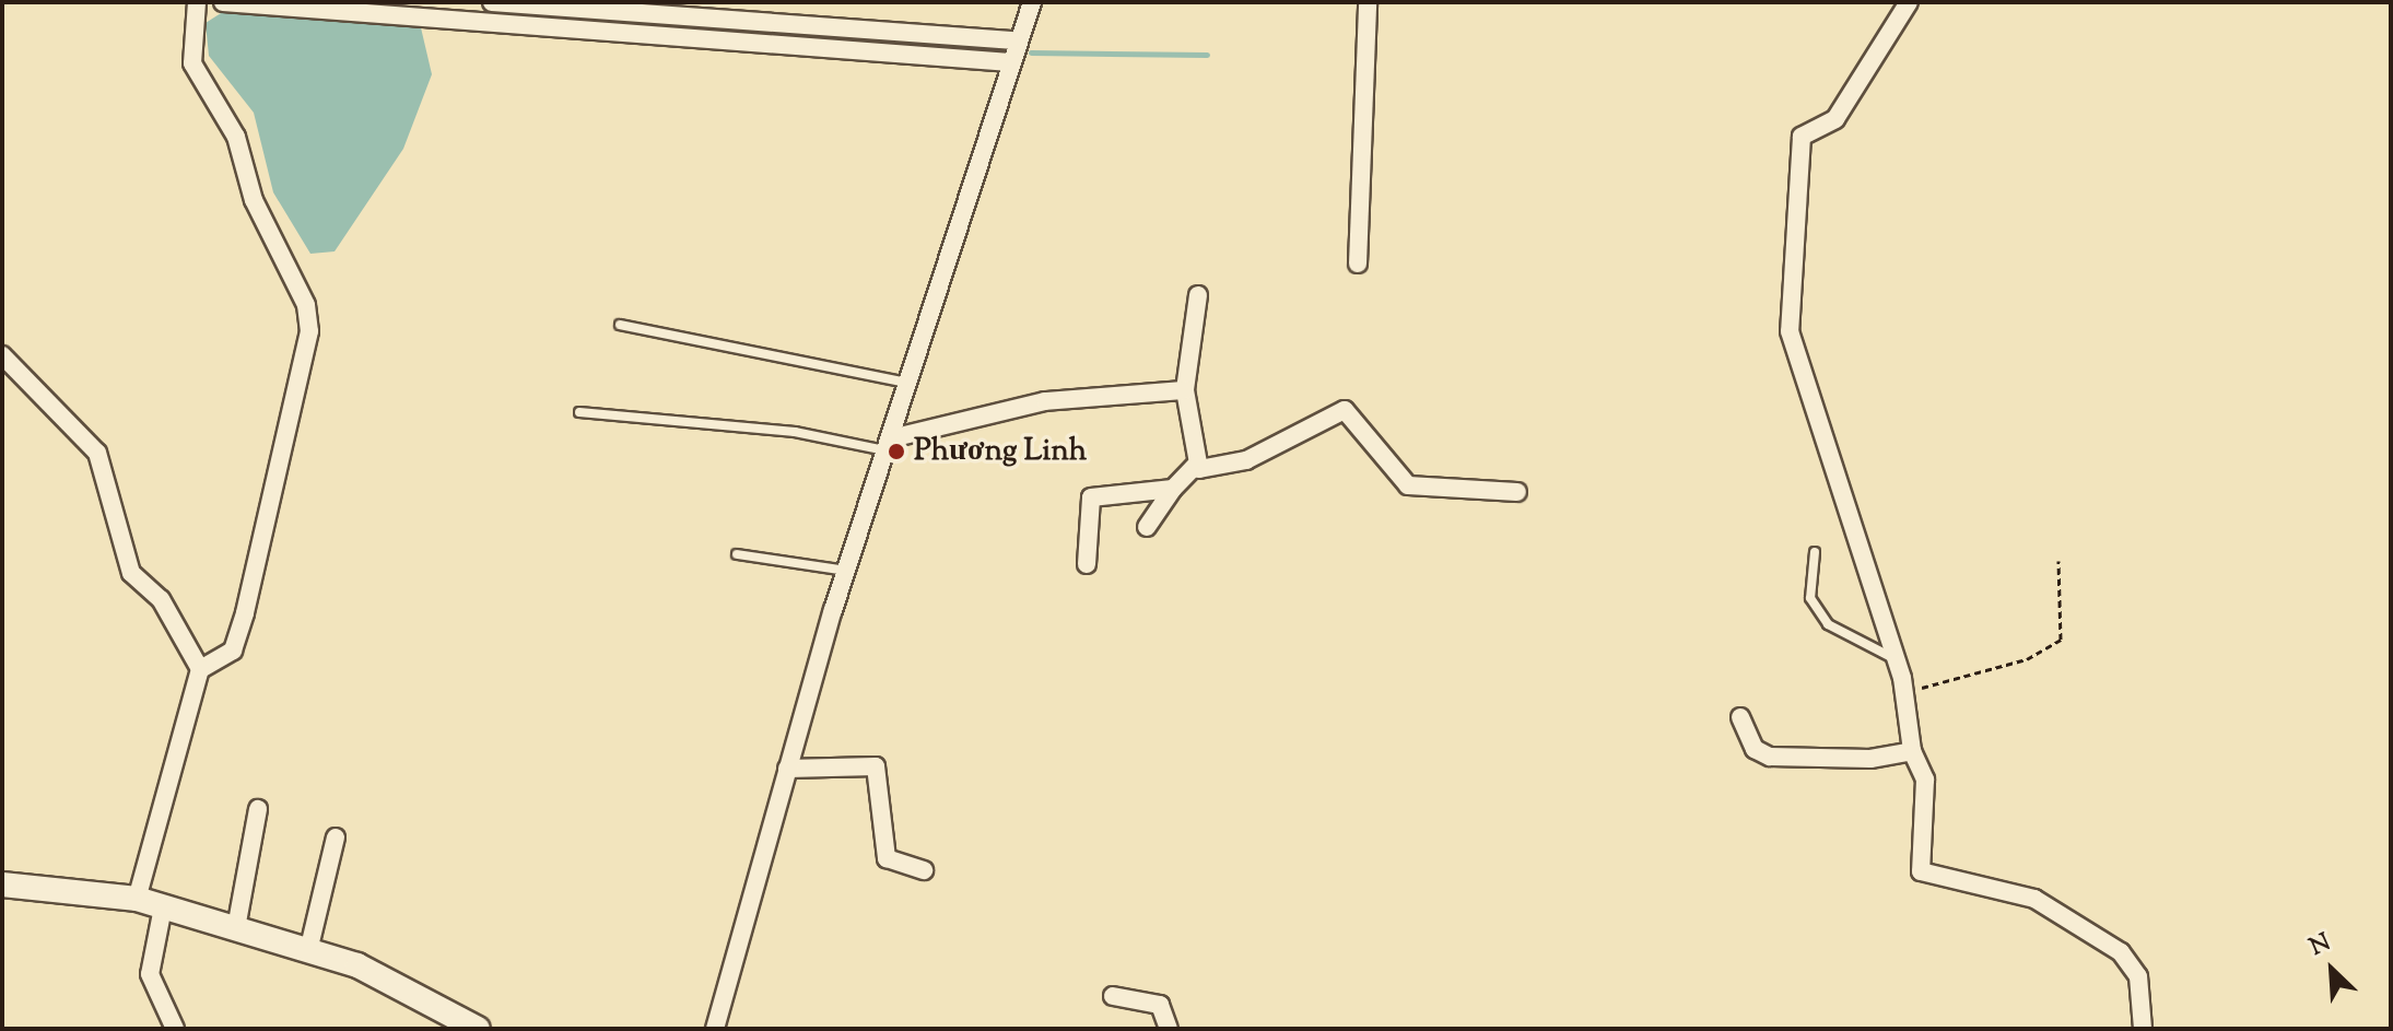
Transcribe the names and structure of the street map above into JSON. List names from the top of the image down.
{
  "places": ["Phương Linh"],
  "north": "top left"
}
